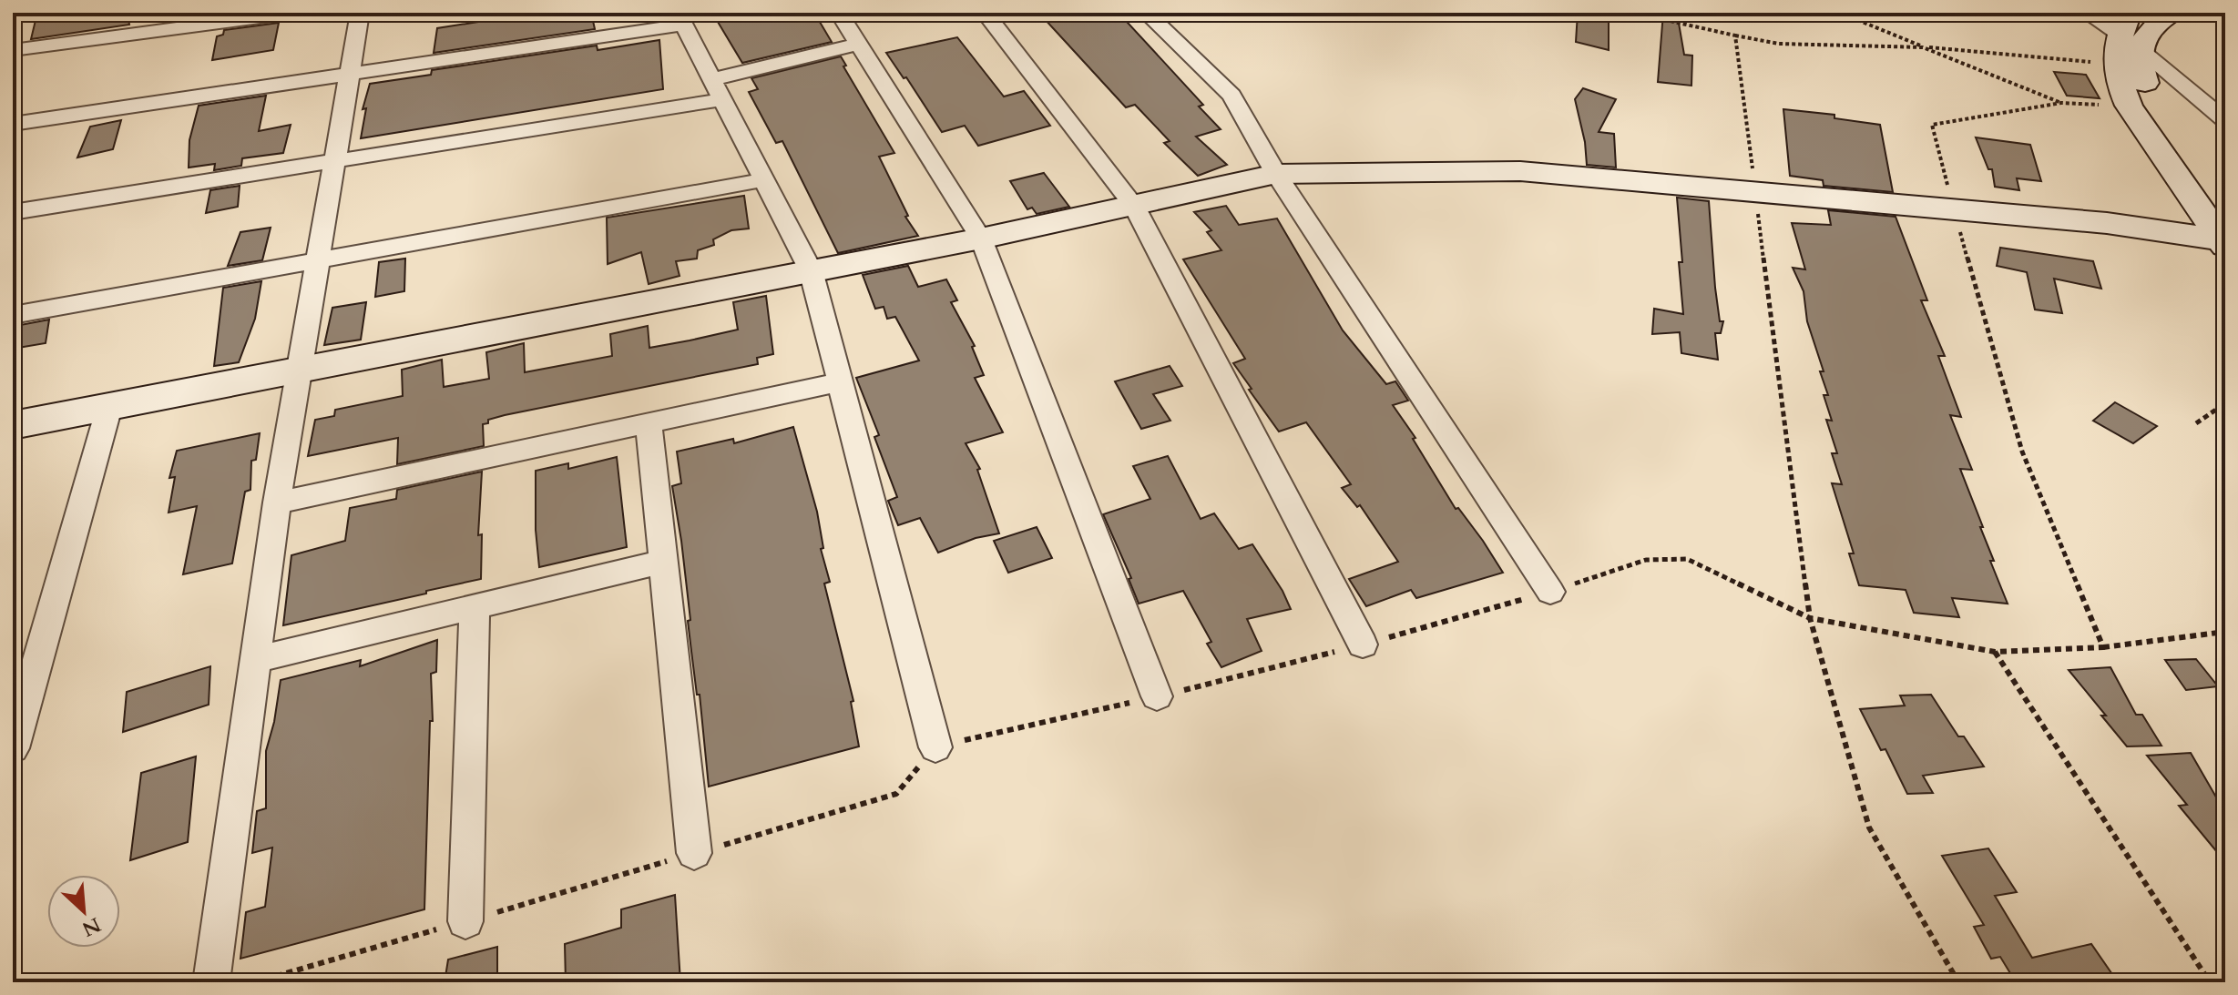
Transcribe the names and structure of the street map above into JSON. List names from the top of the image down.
{
  "north": "bottom right"
}
